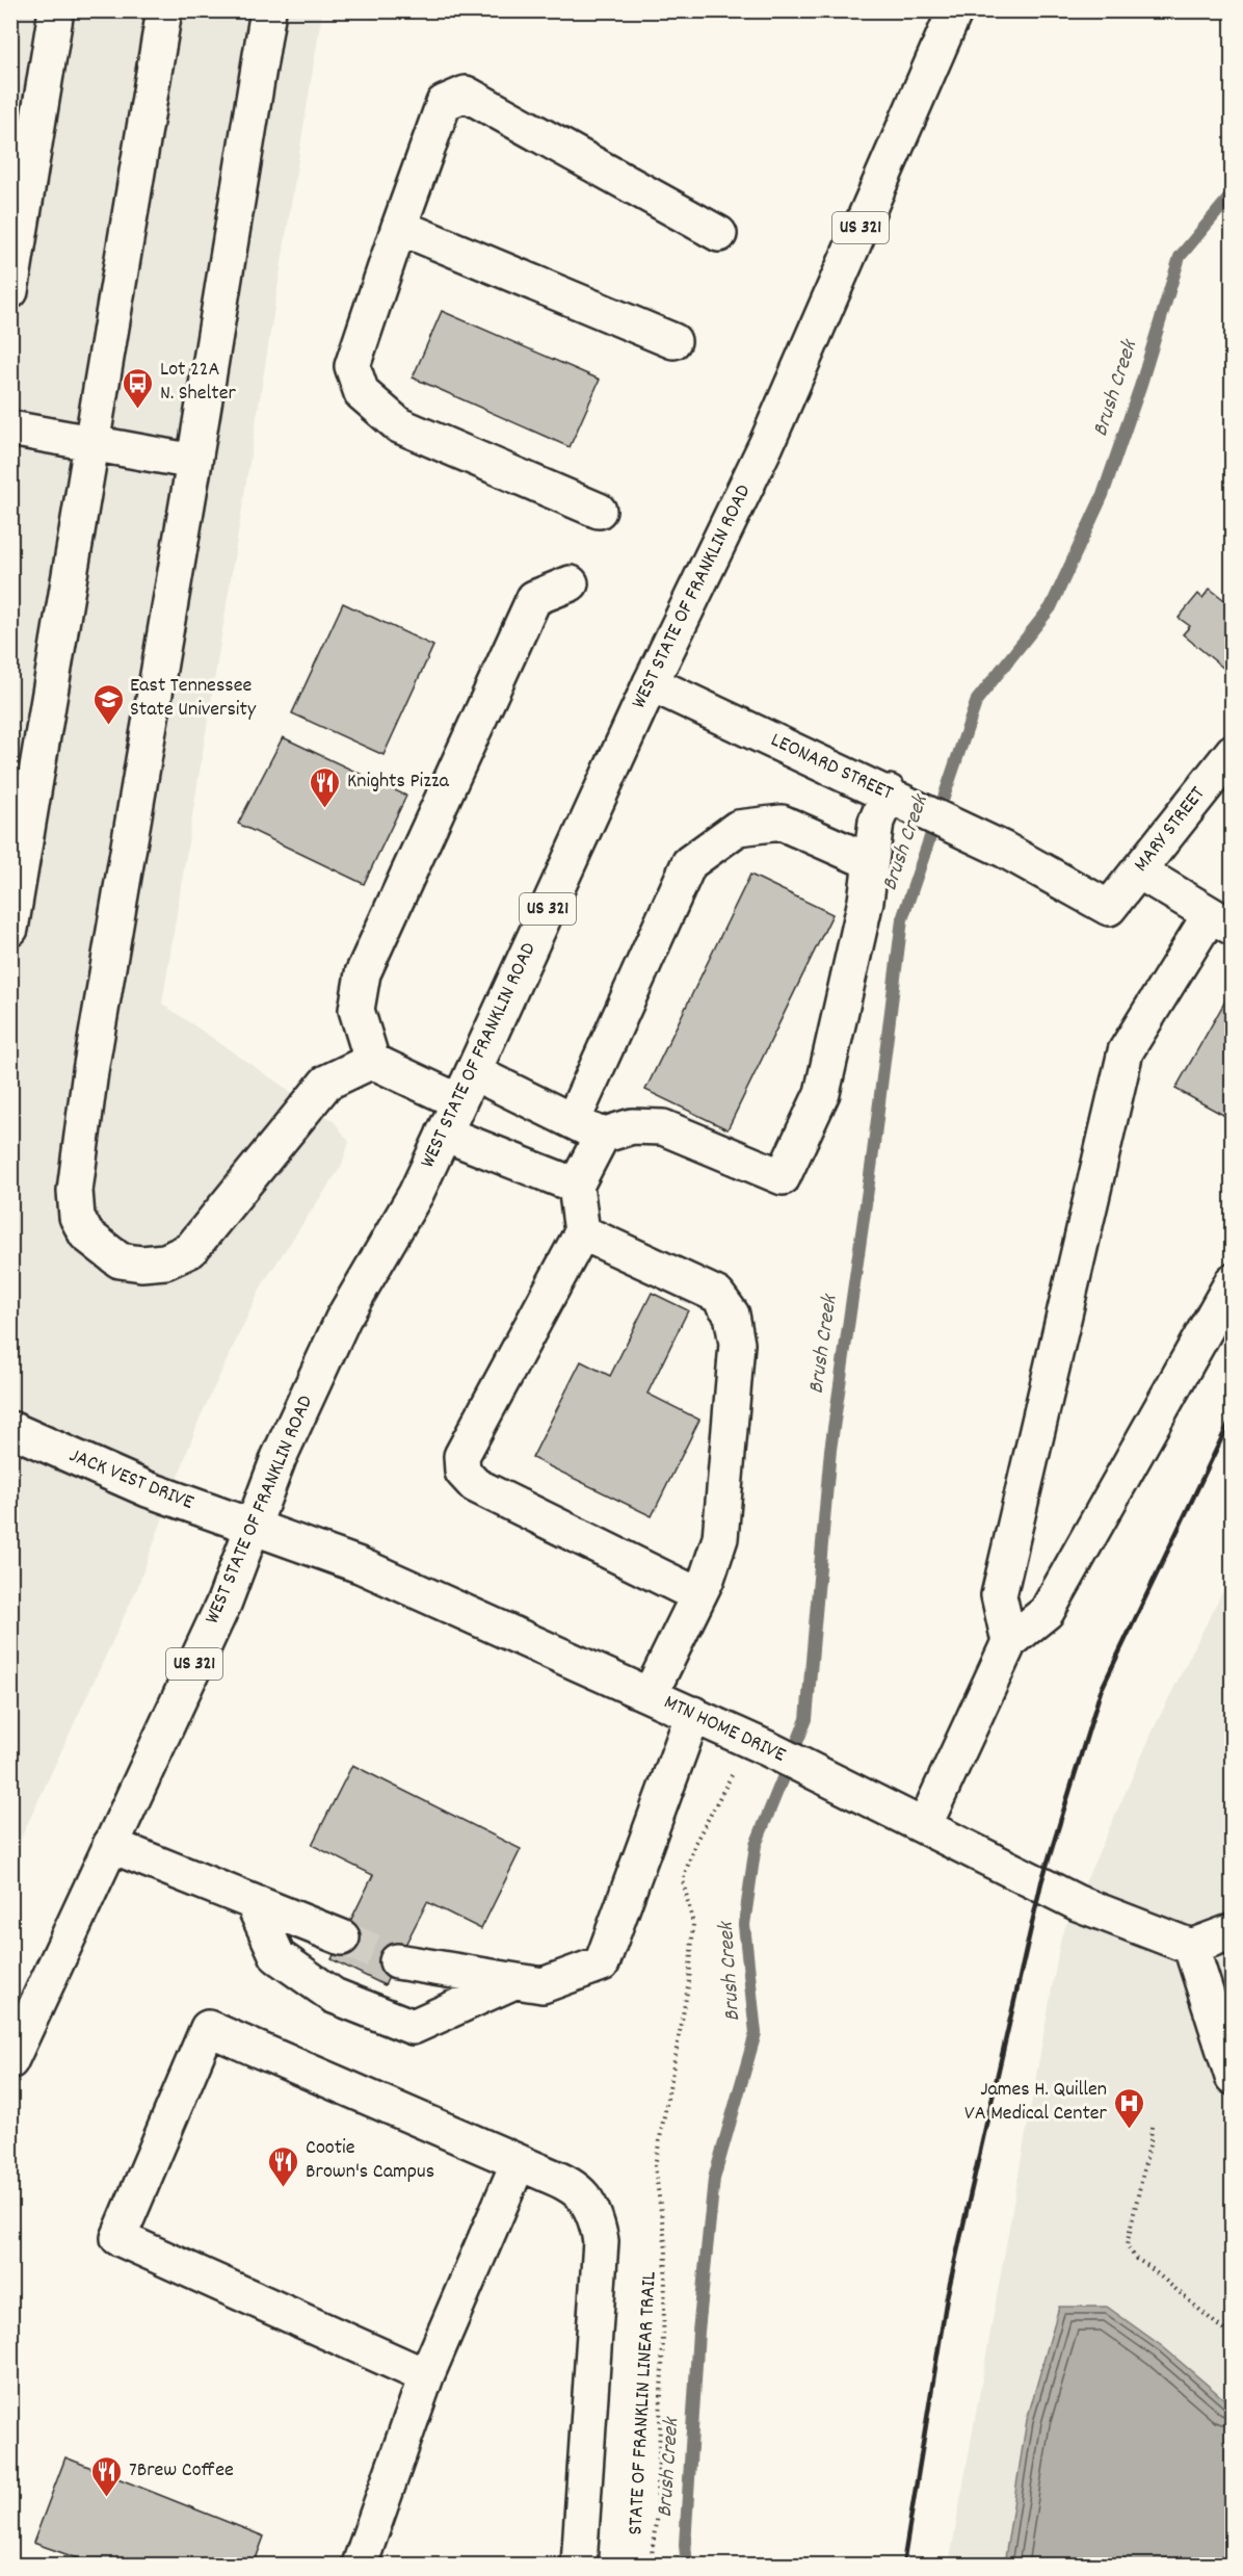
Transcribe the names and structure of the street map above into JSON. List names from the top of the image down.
{
  "streets": {
    "main road": [
      "US 321",
      "WEST STATE OF FRANKLIN ROAD",
      "LEONARD STREET",
      "MARY STREET",
      "JACK VEST DRIVE",
      "MTN HOME DRIVE"
    ],
    "path": ["STATE OF FRANKLIN LINEAR TRAIL"]
  },
  "crossings": [
    ["WEST STATE OF FRANKLIN ROAD", "LEONARD STREET"],
    ["WEST STATE OF FRANKLIN ROAD", "JACK VEST DRIVE"],
    ["WEST STATE OF FRANKLIN ROAD", "MTN HOME DRIVE"],
    ["LEONARD STREET", "MARY STREET"],
    ["JACK VEST DRIVE", "MTN HOME DRIVE"],
    ["MTN HOME DRIVE", "STATE OF FRANKLIN LINEAR TRAIL"]
  ],
  "water": ["Brush Creek"],
  "places": {
    "bus stop": ["Lot 22A N. Shelter"],
    "school or university": ["East Tennessee State University"],
    "restaurant": ["Knights Pizza", "Cootie Brown's Campus", "7Brew Coffee"],
    "hospital": ["James H. Quillen VA Medical Center"]
  }
}
